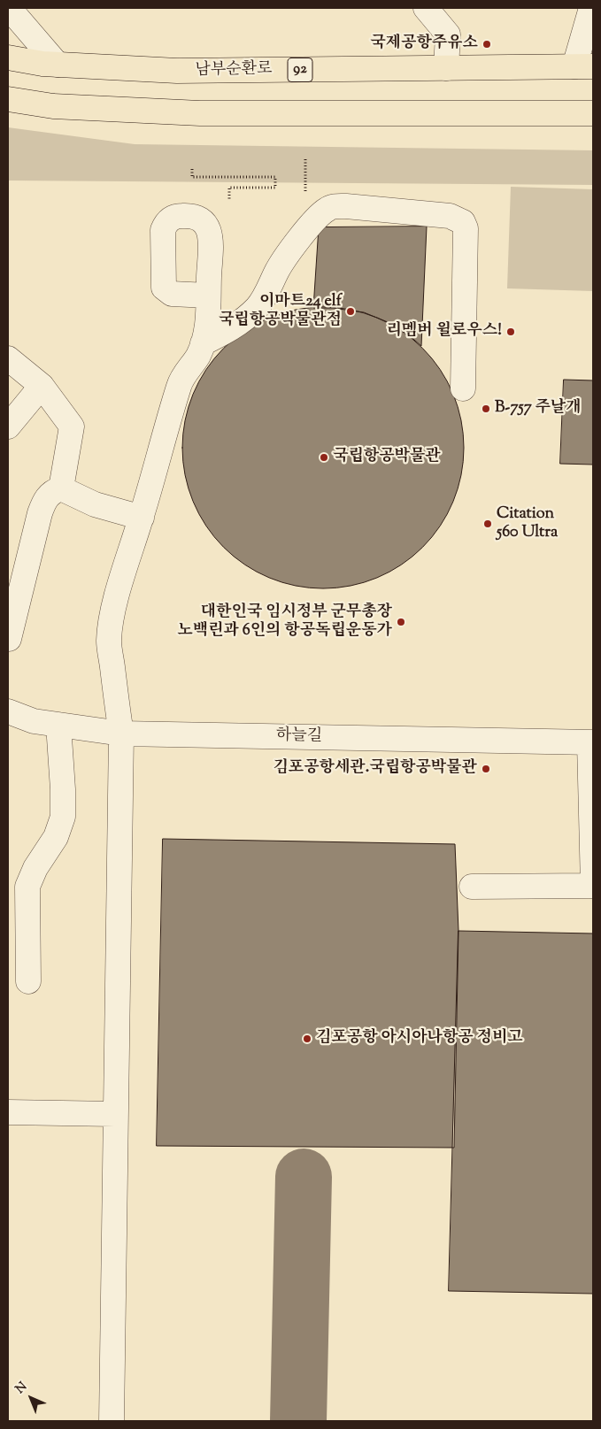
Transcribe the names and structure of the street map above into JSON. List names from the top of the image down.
{
  "streets": {
    "main road": ["92", "남부순환로"],
    "street": ["하늘길"]
  },
  "places": [
    "국제공항주유소",
    "이마트24 elf 국립항공박물관점",
    "리멤버 윌로우스!",
    "B-757 주날개",
    "국립항공박물관",
    "Citation 560 Ultra",
    "대한인국 임시정부 군무총장 노백린과 6인의 항공독립운동가",
    "김포공항세관.국립항공박물관",
    "김포공항 아시아나항공 정비고"
  ],
  "north": "top left"
}
